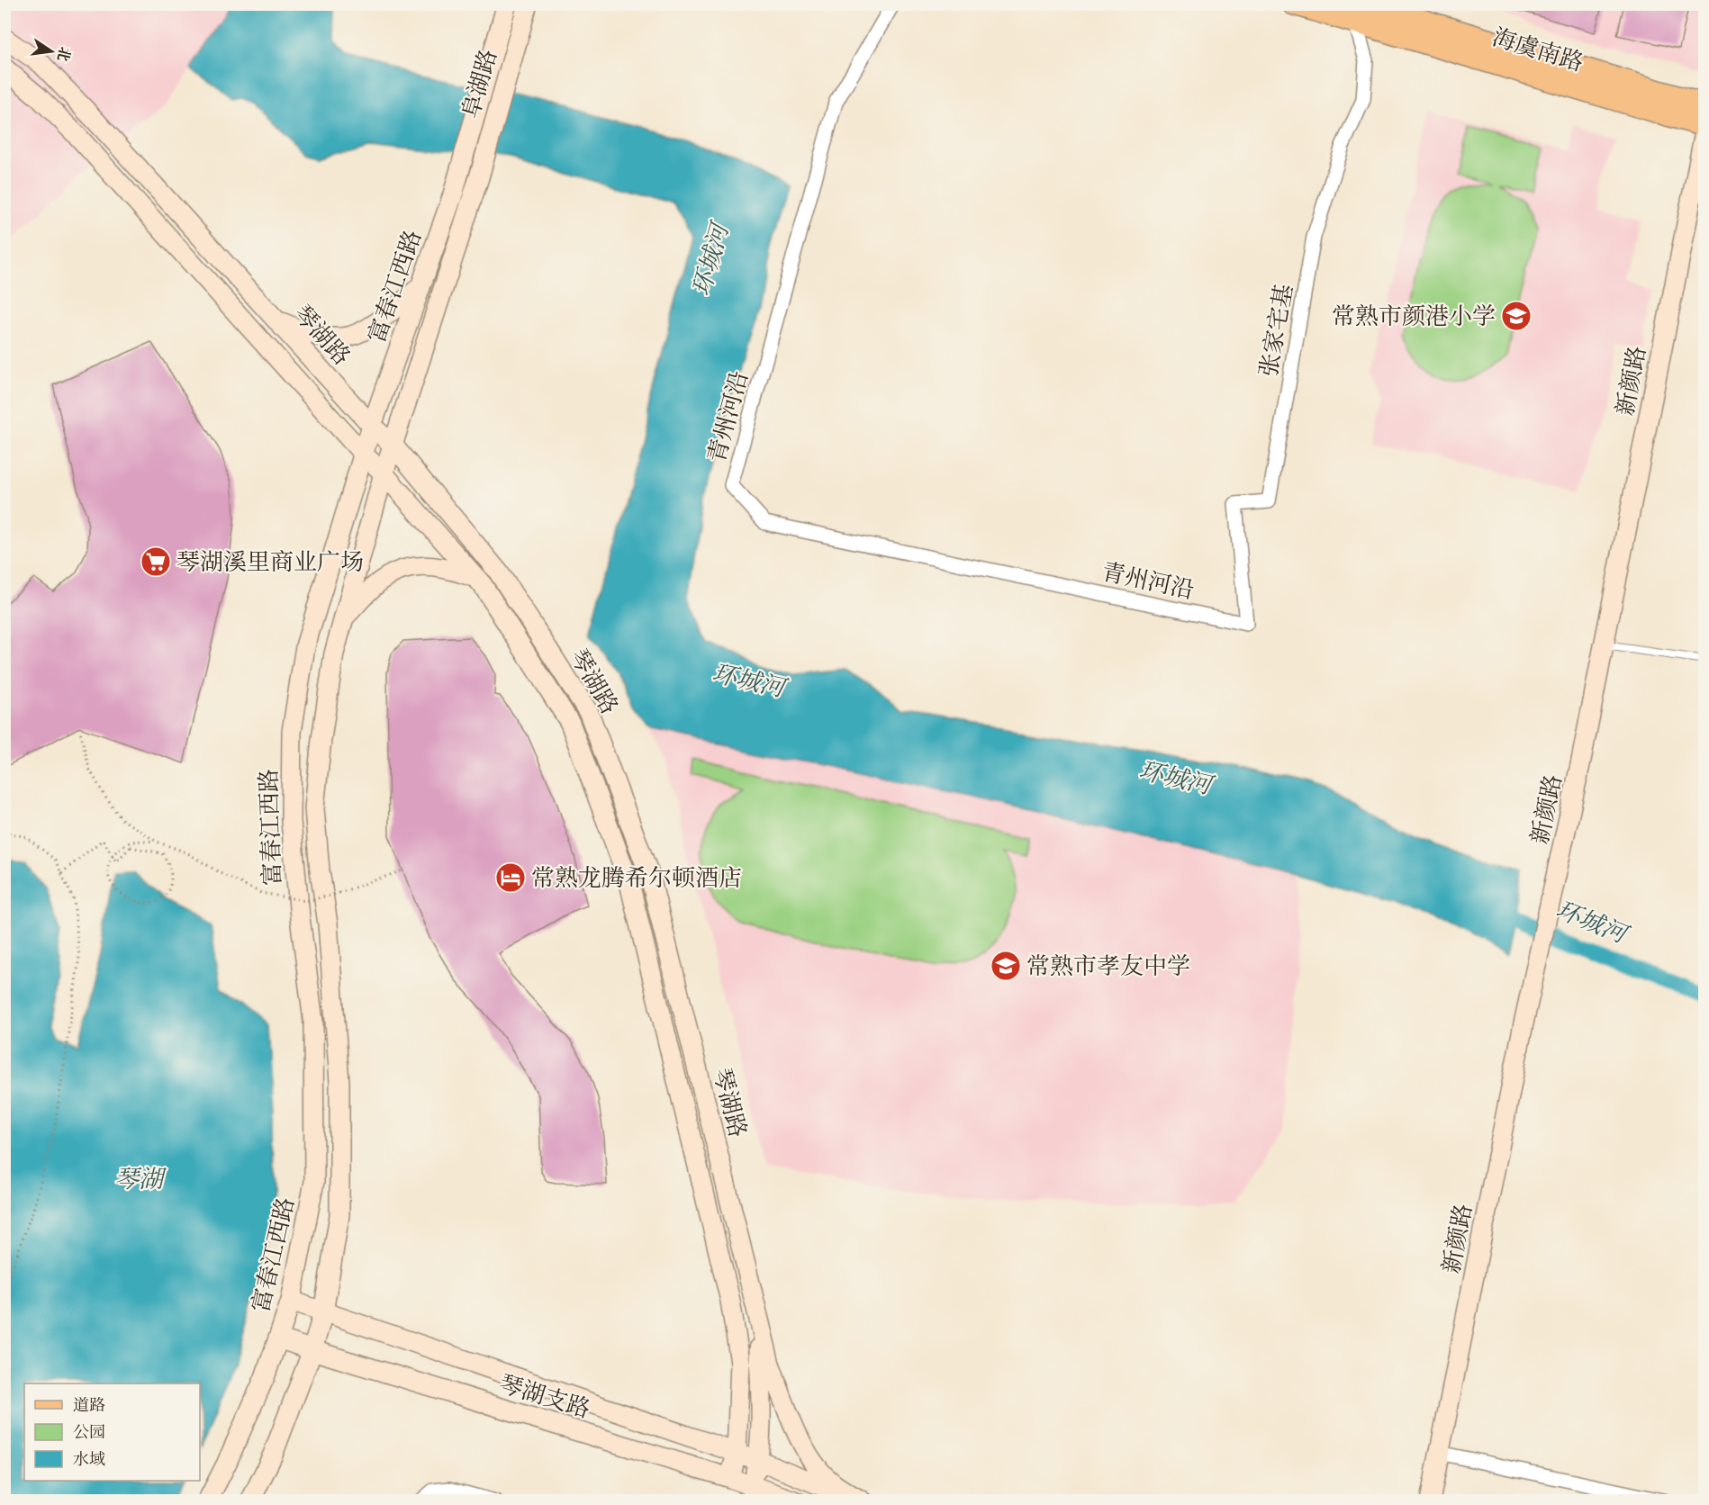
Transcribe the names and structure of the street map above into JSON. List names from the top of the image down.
{
  "streets": {
    "main road": [
      "海虞南路",
      "阜湖路",
      "富春江西路",
      "琴湖路",
      "新颜路",
      "琴湖支路"
    ],
    "street": ["张家宅基", "青州河沿"]
  },
  "crossings": [
    ["海虞南路", "张家宅基"],
    ["海虞南路", "新颜路"],
    ["阜湖路", "富春江西路"],
    ["富春江西路", "琴湖路"],
    ["富春江西路", "琴湖支路"],
    ["张家宅基", "青州河沿"],
    ["琴湖路", "琴湖支路"]
  ],
  "water": ["环城河", "琴湖"],
  "places": {
    "school or university": ["常熟市颜港小学", "常熟市孝友中学"],
    "supermarket": ["琴湖溪里商业广场"],
    "hotel": ["常熟龙腾希尔顿酒店"]
  },
  "legend": ["道路", "公园", "水域"],
  "north": "right"
}
